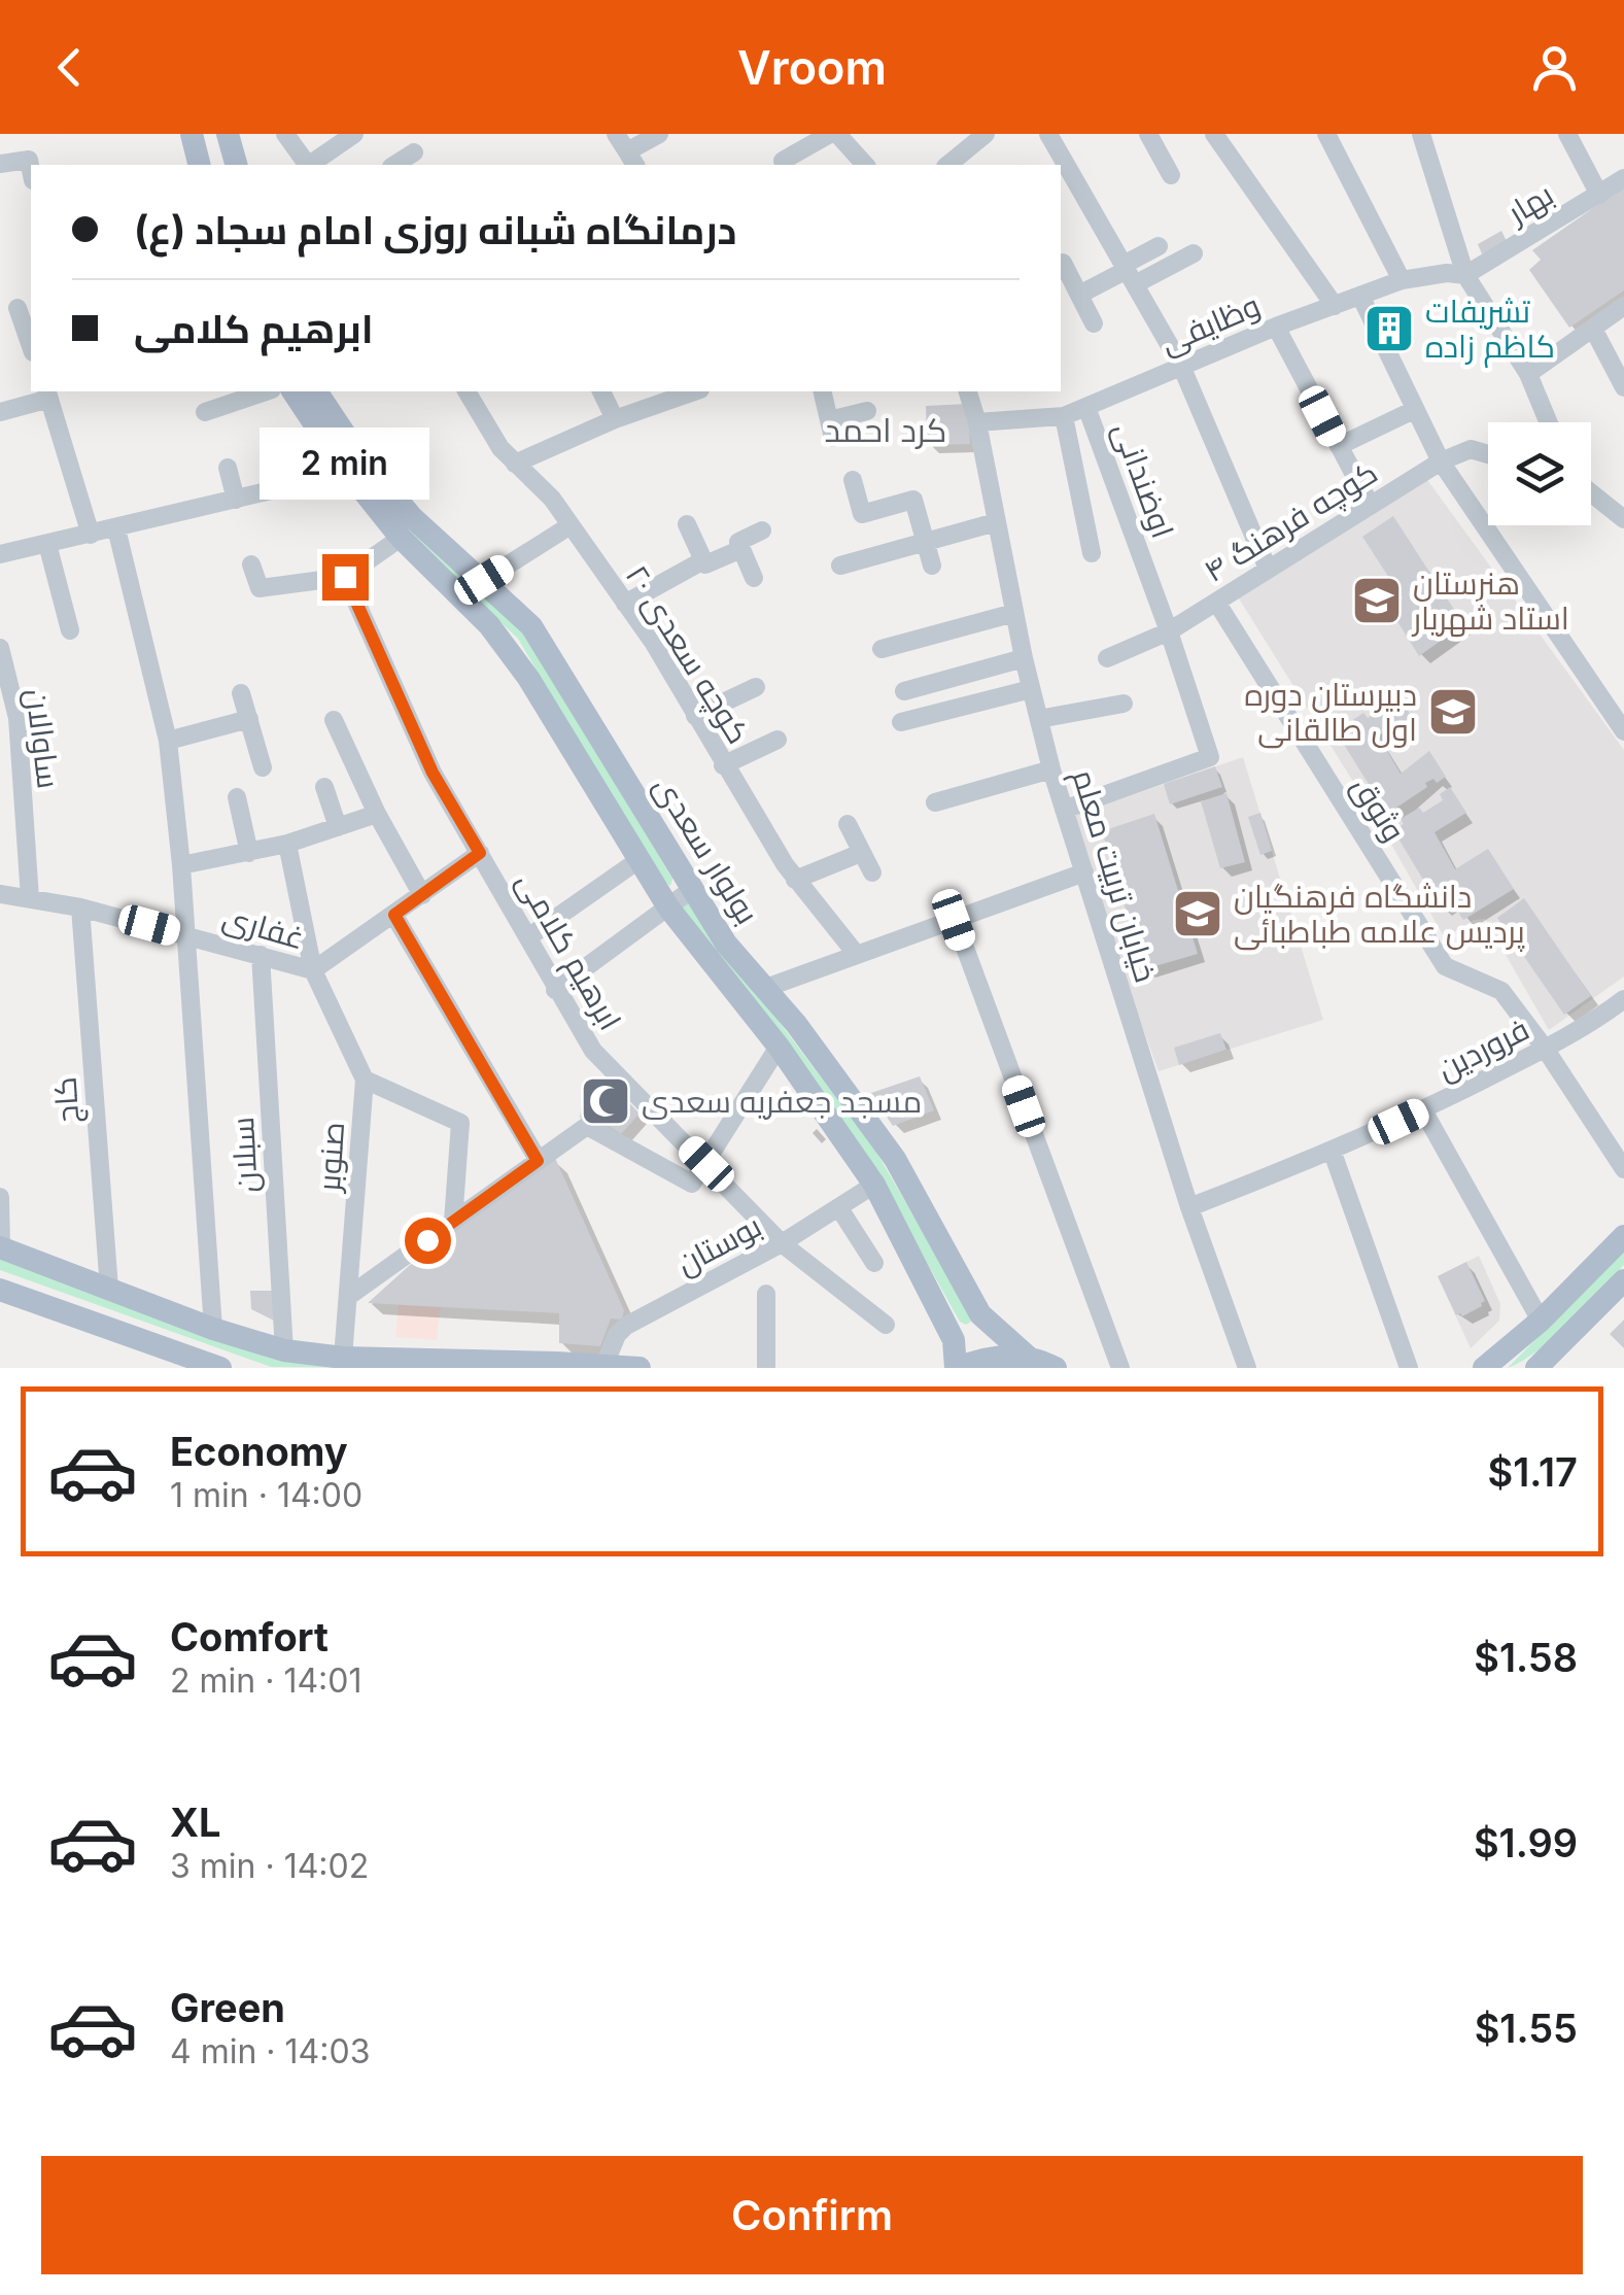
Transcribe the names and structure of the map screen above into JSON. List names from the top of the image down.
{
  "streets": {
    "main road": ["بولوار سعدی"],
    "street": [
      "بهار",
      "وظایفی",
      "اوضندانی",
      "کوچه فرهنگ ۴",
      "کوچه سعدی ۲۰",
      "ساوالان",
      "وثوق",
      "خیابان تربیت معلم",
      "غفاری",
      "ابرهیم کلامی",
      "فروردین",
      "کاج",
      "سبلان",
      "صنوبر",
      "بوستان"
    ]
  },
  "crossings": [
    ["بهار", "وظایفی"],
    ["وظایفی", "اوضندانی"],
    ["وظایفی", "خیابان تربیت معلم"],
    ["اوضندانی", "کوچه فرهنگ ۴"],
    ["اوضندانی", "خیابان تربیت معلم"],
    ["کوچه فرهنگ ۴", "وثوق"],
    ["ساوالان", "غفاری"],
    ["وثوق", "فروردین"],
    ["بولوار سعدی", "بوستان"],
    ["خیابان تربیت معلم", "فروردین"],
    ["غفاری", "ابرهیم کلامی"],
    ["غفاری", "کاج"],
    ["غفاری", "سبلان"],
    ["غفاری", "صنوبر"],
    ["ابرهیم کلامی", "بوستان"]
  ],
  "districts": ["کرد احمد"],
  "places": {
    "building": ["تشریفات کاظم زاده"],
    "school or university": ["هنرستان استاد شهریار", "دبیرستان دوره اول طالقانی", "دانشگاه فرهنگیان پردیس علامه طباطبائی"],
    "mosque": ["مسجد جعفریه سعدی"]
  },
  "page": {
    "header": "Vroom",
    "banner": ["درمانگاه شبانه روزی امام سجاد (ع)", "ابرهیم کلامی"],
    "bubble": "2 min",
    "list": [
      {
        "name": "Economy",
        "note": "1 min · 14:00",
        "value": "$1.17"
      },
      {
        "name": "Comfort",
        "note": "2 min · 14:01",
        "value": "$1.58"
      },
      {
        "name": "XL",
        "note": "3 min · 14:02",
        "value": "$1.99"
      },
      {
        "name": "Green",
        "note": "4 min · 14:03",
        "value": "$1.55"
      }
    ],
    "buttons": "Confirm"
  }
}
